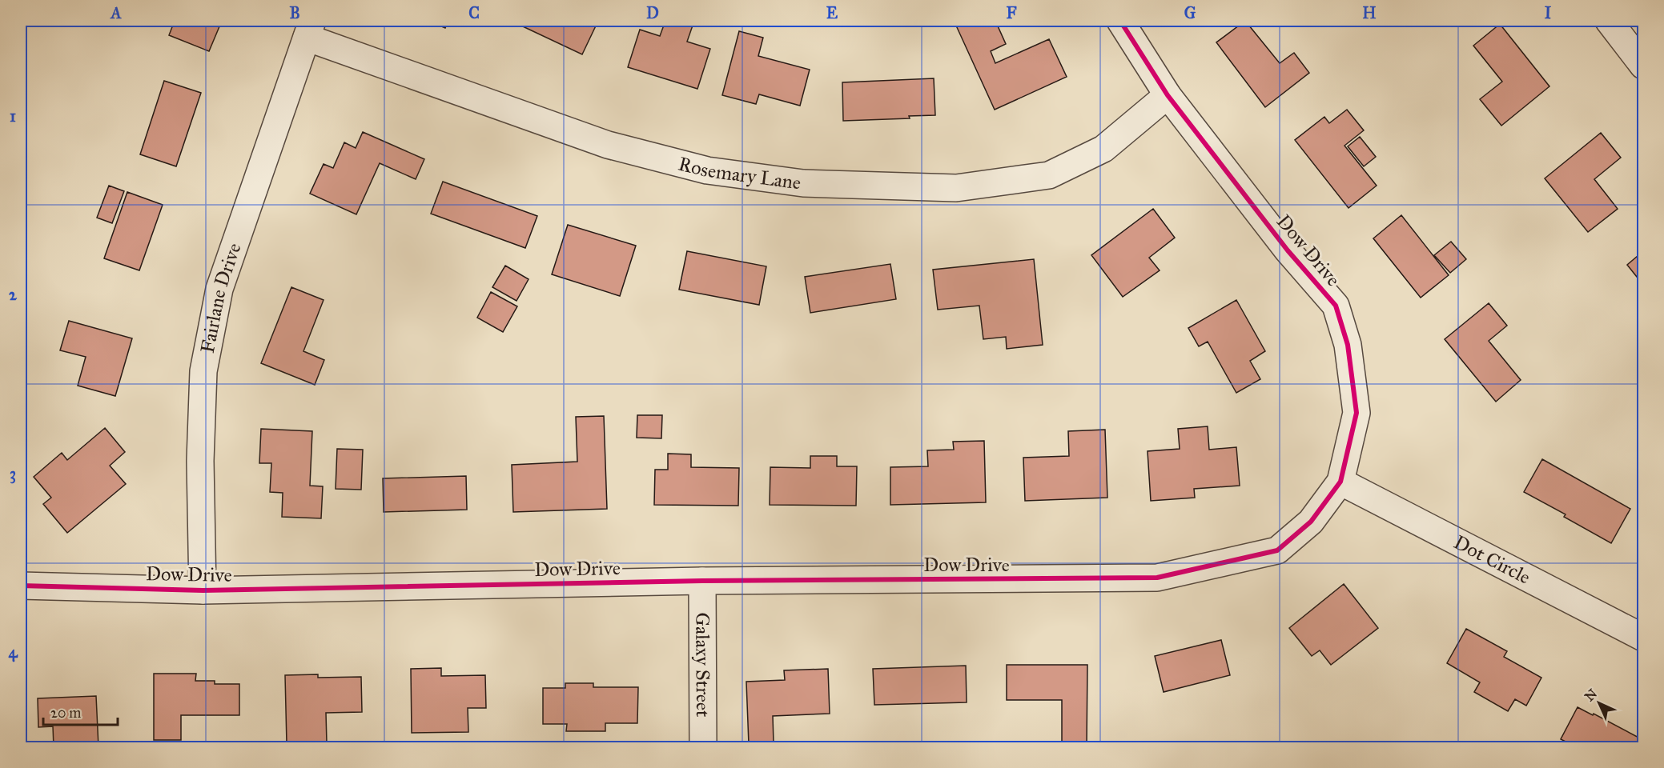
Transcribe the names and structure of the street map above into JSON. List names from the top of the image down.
{
  "streets": {
    "street": [
      "Rosemary Lane",
      "Dow Drive",
      "Fairlane Drive",
      "Dot Circle",
      "Galaxy Street"
    ]
  },
  "crossings": [
    ["Rosemary Lane", "Dow Drive"],
    ["Rosemary Lane", "Fairlane Drive"],
    ["Dow Drive", "Fairlane Drive"],
    ["Dow Drive", "Dot Circle"],
    ["Dow Drive", "Galaxy Street"]
  ],
  "scale_bar": "20 m",
  "north": "top left",
  "grid": {
    "columns": [
      "A",
      "B",
      "C",
      "D",
      "E",
      "F",
      "G",
      "H",
      "I"
    ],
    "rows": [
      "1",
      "2",
      "3",
      "4"
    ]
  }
}
